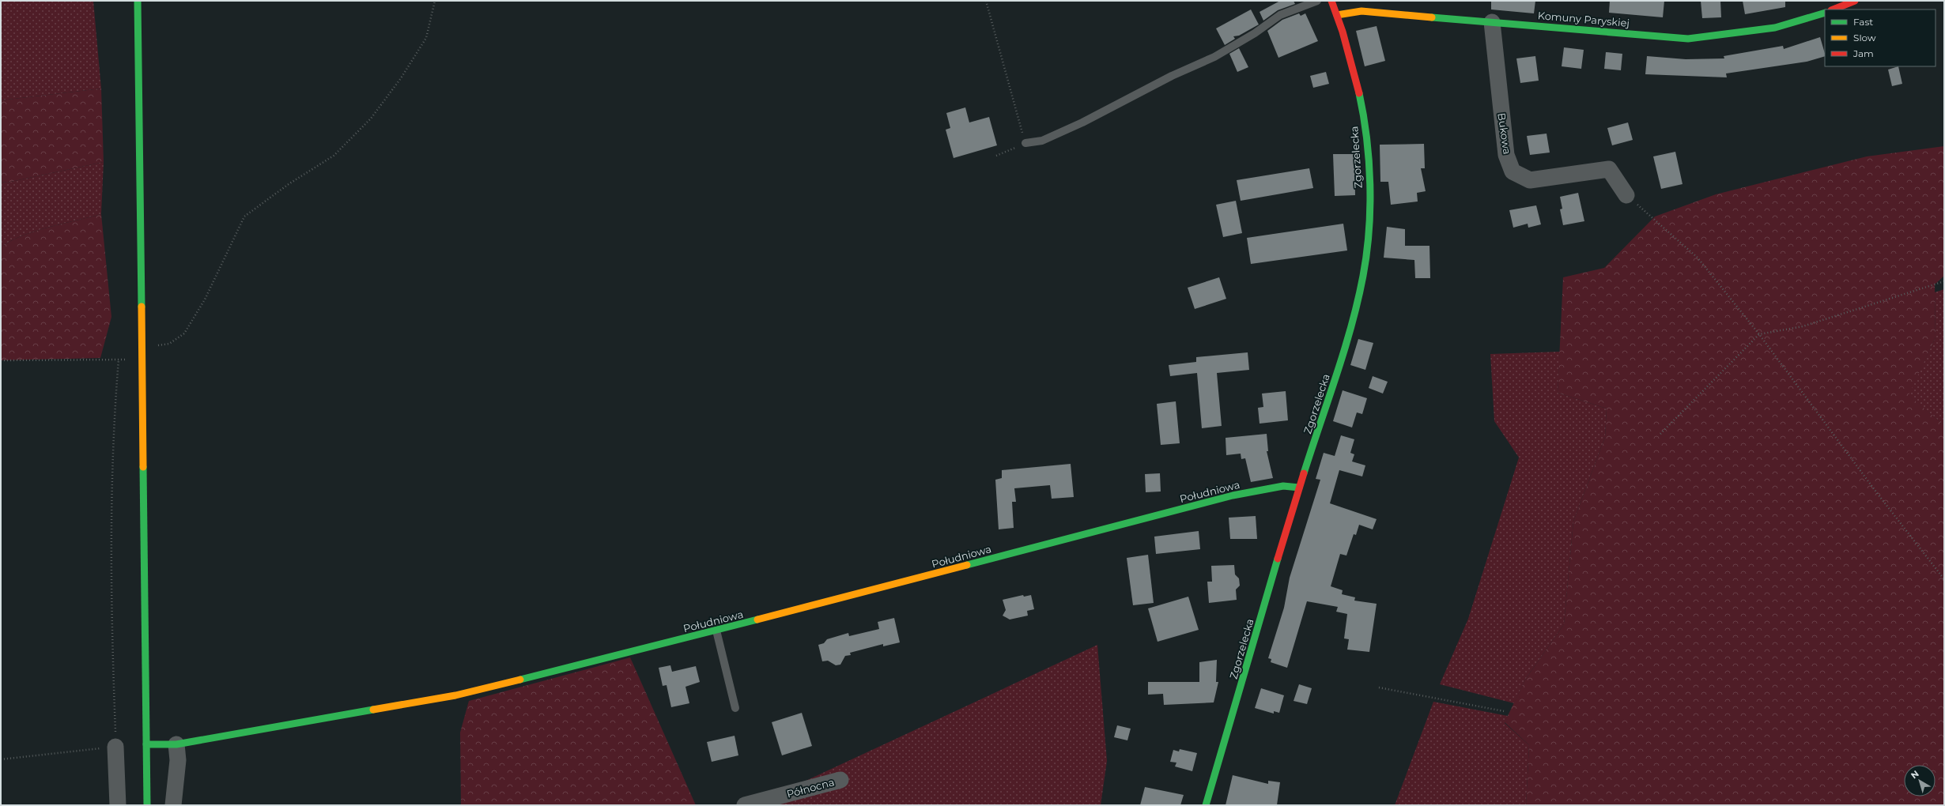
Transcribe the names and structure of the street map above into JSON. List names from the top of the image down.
{
  "streets": {
    "street": [
      "Komuny Paryskiej",
      "Bukowa",
      "Zgorzelecka",
      "Południowa",
      "Północna"
    ]
  },
  "crossings": [
    ["Komuny Paryskiej", "Bukowa"],
    ["Komuny Paryskiej", "Zgorzelecka"],
    ["Zgorzelecka", "Południowa"]
  ],
  "legend": ["Fast", "Slow", "Jam"],
  "north": "top left"
}
